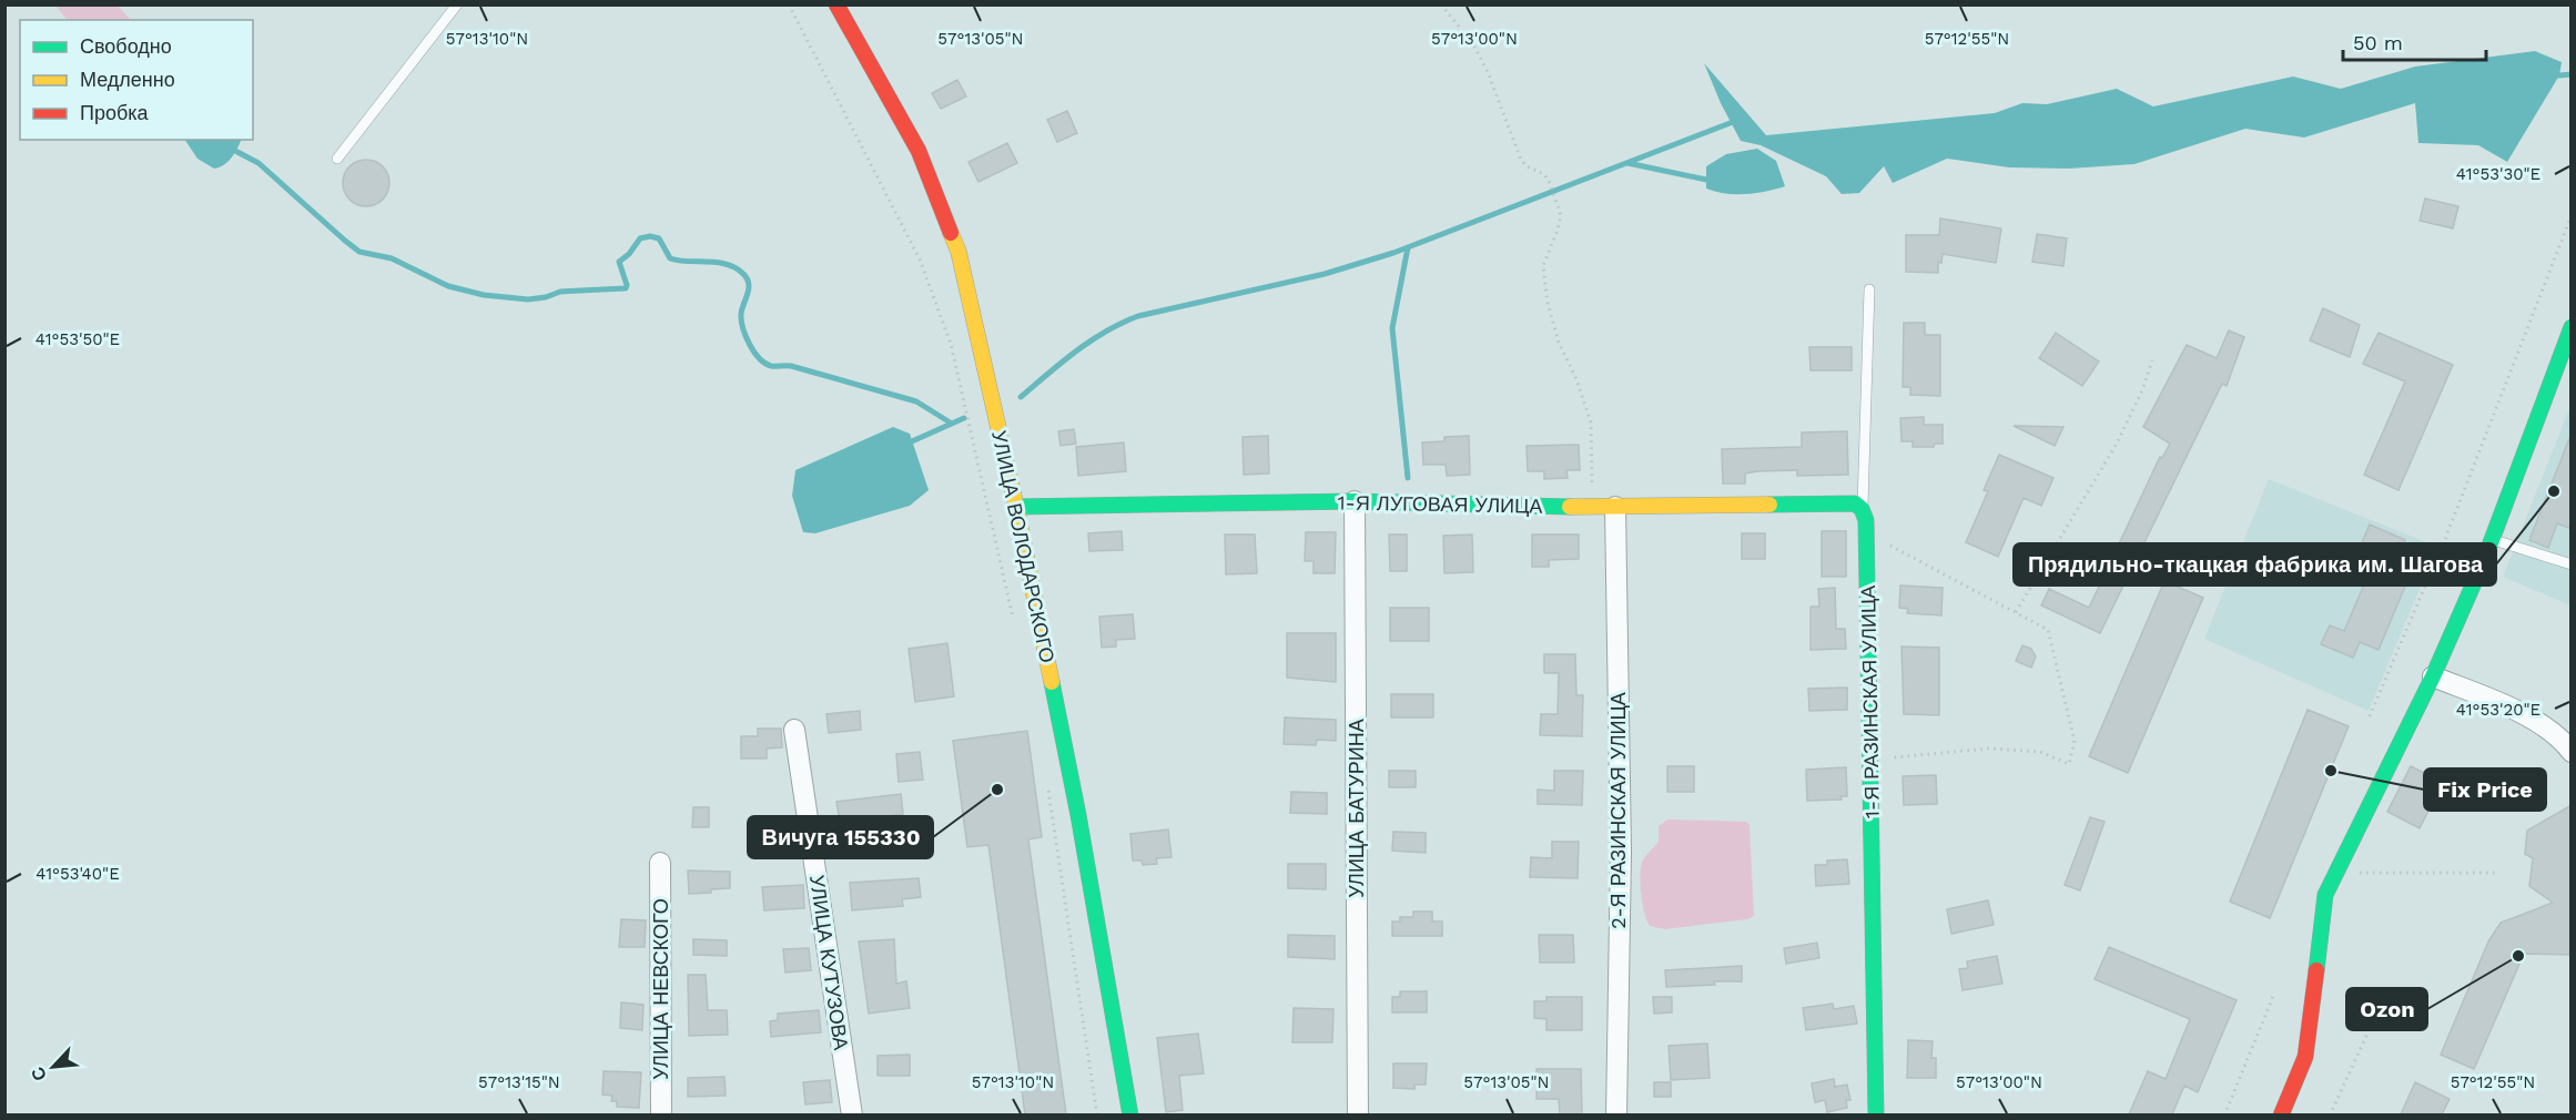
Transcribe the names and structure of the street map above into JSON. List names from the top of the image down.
{
  "streets": {
    "street": [
      "1-Я ЛУГОВАЯ УЛИЦА",
      "УЛИЦА ВОЛОДАРСКОГО",
      "1-Я РАЗИНСКАЯ УЛИЦА",
      "УЛИЦА БАТУРИНА",
      "2-Я РАЗИНСКАЯ УЛИЦА",
      "УЛИЦА КУТУЗОВА",
      "УЛИЦА НЕВСКОГО"
    ]
  },
  "crossings": [
    ["1-Я ЛУГОВАЯ УЛИЦА", "УЛИЦА ВОЛОДАРСКОГО"],
    ["1-Я ЛУГОВАЯ УЛИЦА", "1-Я РАЗИНСКАЯ УЛИЦА"],
    ["1-Я ЛУГОВАЯ УЛИЦА", "УЛИЦА БАТУРИНА"],
    ["1-Я ЛУГОВАЯ УЛИЦА", "2-Я РАЗИНСКАЯ УЛИЦА"]
  ],
  "places": [
    "Прядильно-ткацкая фабрика им. Шагова",
    "Fix Price",
    "Вичуга 155330",
    "Ozon"
  ],
  "legend": ["Свободно", "Медленно", "Пробка"],
  "scale_bar": "50 m",
  "north": "bottom left",
  "coordinates": [
    "57°13'10\"N",
    "57°13'05\"N",
    "57°13'00\"N",
    "57°12'55\"N",
    "41°53'30\"E",
    "41°53'50\"E",
    "41°53'20\"E",
    "41°53'40\"E",
    "57°13'15\"N"
  ]
}
